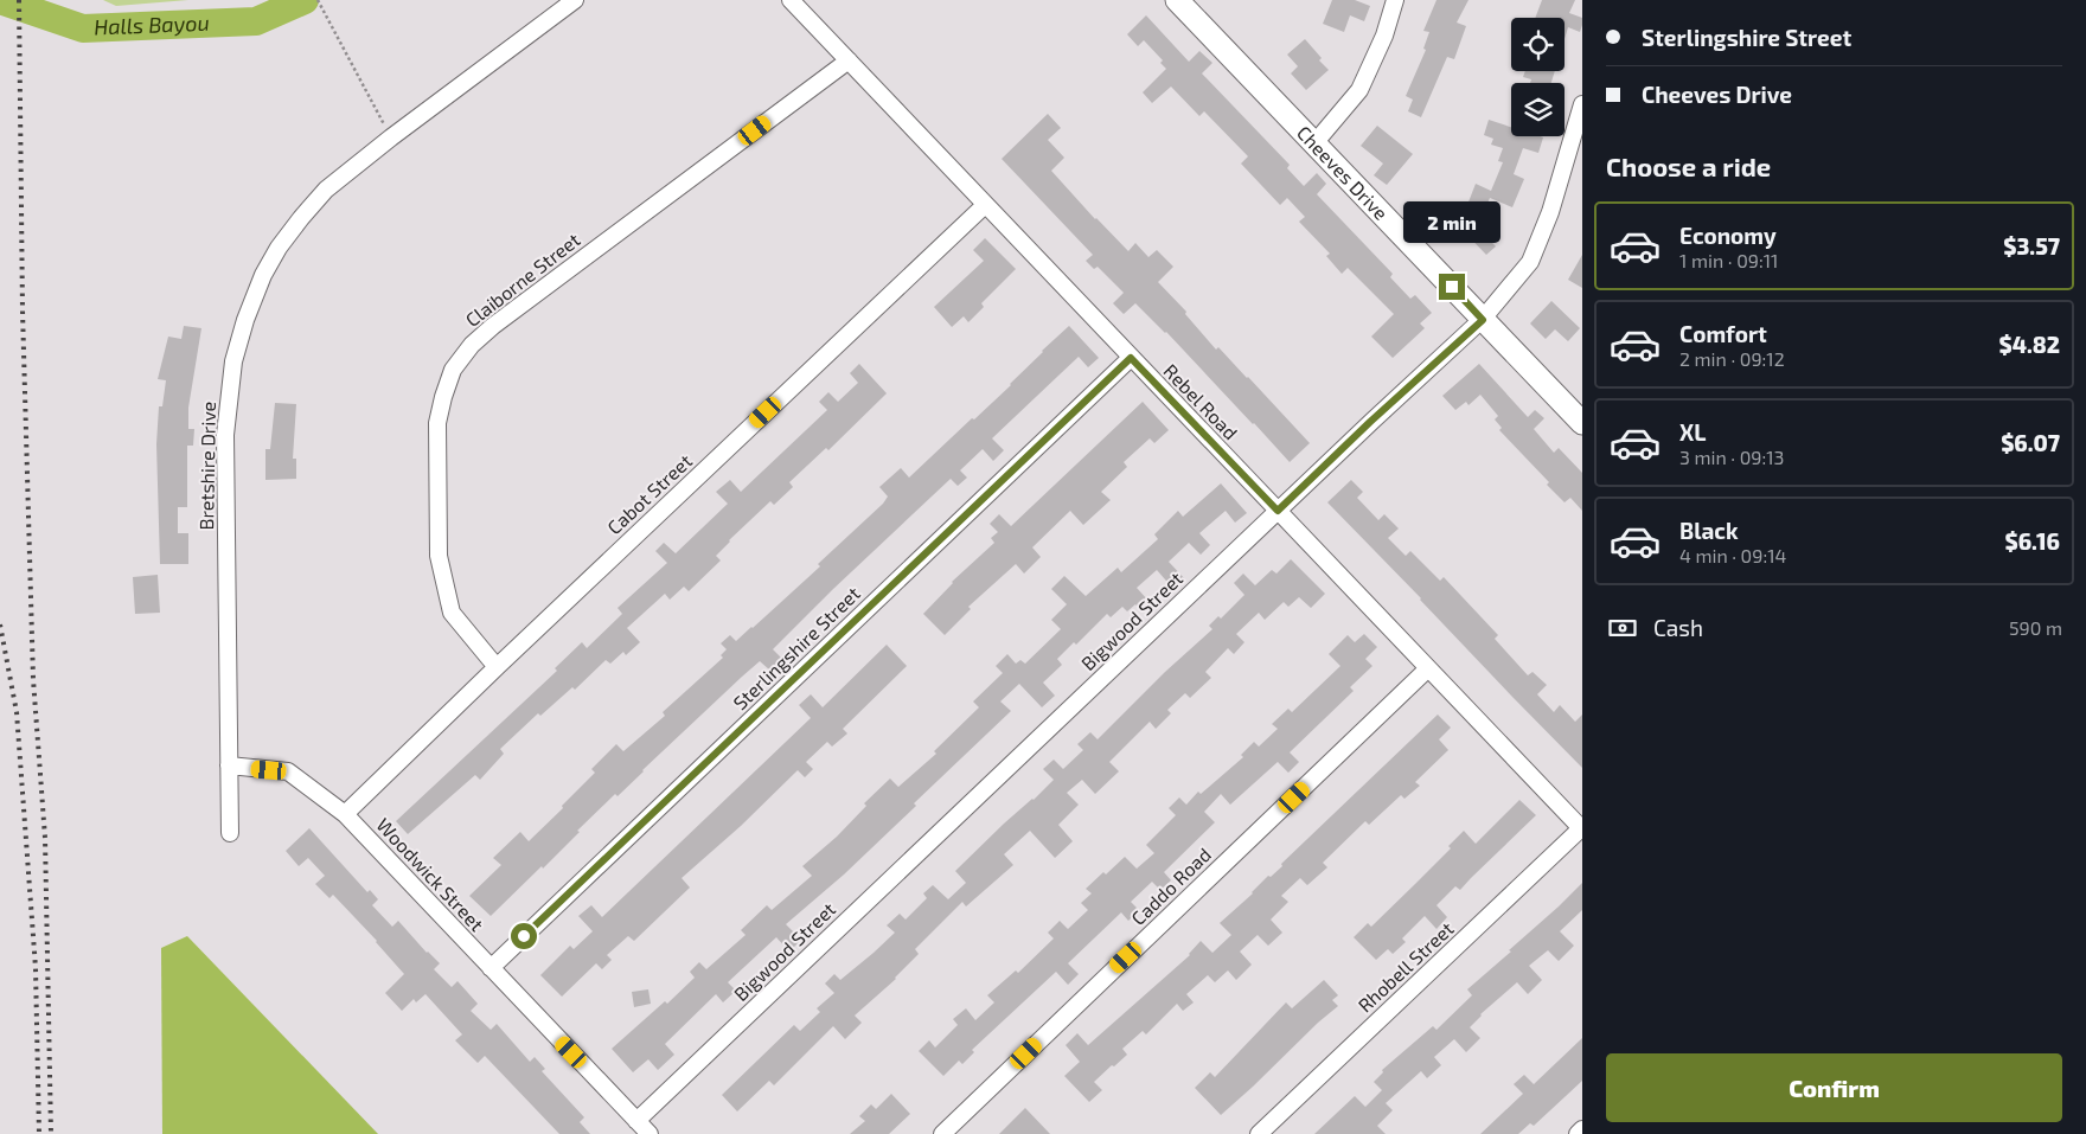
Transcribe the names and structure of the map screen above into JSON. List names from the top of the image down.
{
  "streets": {
    "street": [
      "Cheeves Drive",
      "Claiborne Street",
      "Rebel Road",
      "Bretshire Drive",
      "Cabot Street",
      "Bigwood Street",
      "Sterlingshire Street",
      "Woodwick Street",
      "Caddo Road",
      "Rhobell Street"
    ]
  },
  "crossings": [
    ["Cheeves Drive", "Bigwood Street"],
    ["Claiborne Street", "Rebel Road"],
    ["Claiborne Street", "Cabot Street"],
    ["Rebel Road", "Cabot Street"],
    ["Rebel Road", "Bigwood Street"],
    ["Rebel Road", "Sterlingshire Street"],
    ["Rebel Road", "Caddo Road"],
    ["Rebel Road", "Rhobell Street"],
    ["Bretshire Drive", "Woodwick Street"],
    ["Cabot Street", "Woodwick Street"],
    ["Bigwood Street", "Woodwick Street"],
    ["Sterlingshire Street", "Woodwick Street"]
  ],
  "water": ["Halls Bayou"],
  "page": {
    "banner": ["Sterlingshire Street", "Cheeves Drive"],
    "heading": "Choose a ride",
    "bubble": "2 min",
    "list": [
      {
        "name": "Economy",
        "note": "1 min · 09:11",
        "value": "$3.57"
      },
      {
        "name": "Comfort",
        "note": "2 min · 09:12",
        "value": "$4.82"
      },
      {
        "name": "XL",
        "note": "3 min · 09:13",
        "value": "$6.07"
      },
      {
        "name": "Black",
        "note": "4 min · 09:14",
        "value": "$6.16"
      }
    ],
    "pay": ["Cash", "590 m"],
    "buttons": "Confirm"
  }
}
